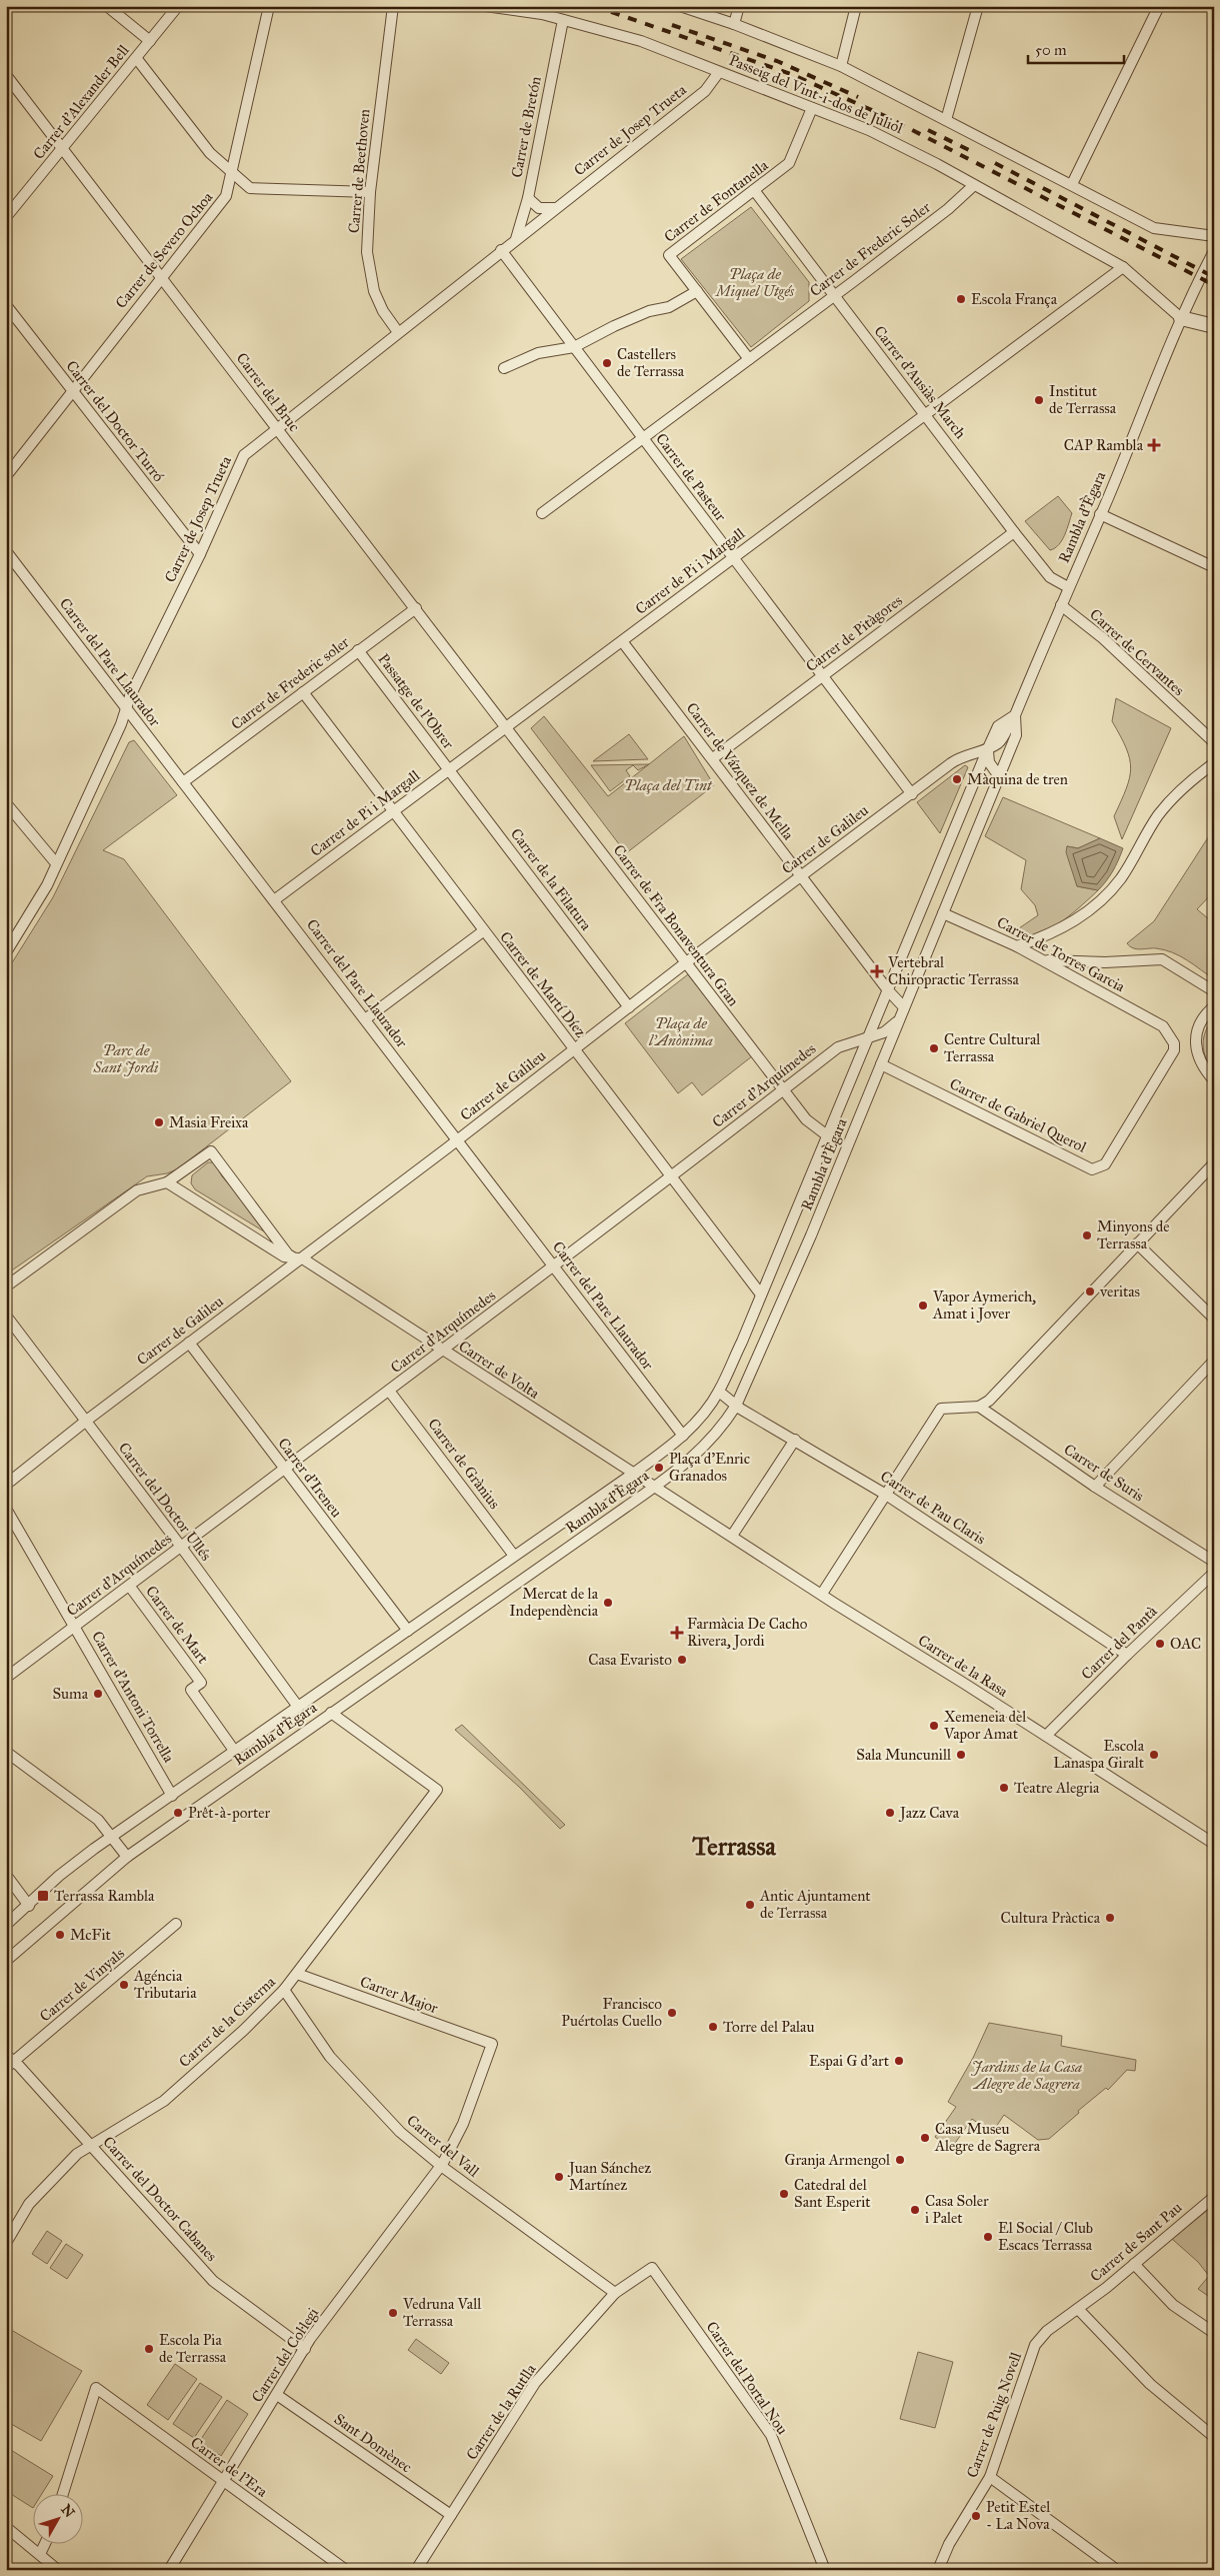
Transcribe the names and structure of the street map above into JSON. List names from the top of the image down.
{
  "streets": {
    "street": [
      "Passeig del Vint-i-dos de Juliol",
      "Carrer d'Alexander Bell",
      "Carrer de Bretón",
      "Carrer de Josep Trueta",
      "Carrer de Beethoven",
      "Carrer de Fontanella",
      "Carrer de Frederic Soler",
      "Carrer de Severo Ochoa",
      "Carrer d'Ausiàs March",
      "Carrer del Bruc",
      "Carrer del Doctor Turró",
      "Carrer de Pasteur",
      "Rambla d'Ègara",
      "Carrer de Pi i Margall",
      "Carrer de Pitàgores",
      "Carrer de Cervantes",
      "Carrer del Pare Llaurador",
      "Carrer de Frederic soler",
      "Passatge de l'Obrer",
      "Carrer de Vázquez de Mella",
      "Carrer de Galileu",
      "Carrer de la Filatura",
      "Carrer de Fra Bonaventura Gran",
      "Carrer de Torres Garcia",
      "Carrer de Martí Díez",
      "Carrer d'Arquímedes",
      "Carrer de Gabriel Querol",
      "Carrer de Volta",
      "Carrer de Grànius",
      "Carrer de Suris",
      "Carrer d'Ireneu",
      "Carrer del Doctor Ullés",
      "Carrer de Pau Claris",
      "Carrer de Mart",
      "Carrer del Pantà",
      "Carrer de la Rasa",
      "Carrer d'Antoni Torrella",
      "Carrer de Vinyals",
      "Carrer Major",
      "Carrer de la Cisterna",
      "Carrer del Vall",
      "Carrer del Doctor Cabanes",
      "Carrer de Sant Pau",
      "Carrer del Col·legi",
      "Carrer del Portal Nou",
      "Carrer de la Rutlla",
      "Carrer de Puig Novell",
      "Sant Domènec",
      "Carrer de l'Era"
    ]
  },
  "crossings": [
    ["Passeig del Vint-i-dos de Juliol", "Carrer de Bretón"],
    ["Passeig del Vint-i-dos de Juliol", "Carrer de Josep Trueta"],
    ["Passeig del Vint-i-dos de Juliol", "Carrer de Fontanella"],
    ["Passeig del Vint-i-dos de Juliol", "Carrer de Frederic Soler"],
    ["Passeig del Vint-i-dos de Juliol", "Rambla d'Ègara"],
    ["Passeig del Vint-i-dos de Juliol", "Carrer de Pi i Margall"],
    ["Carrer d'Alexander Bell", "Carrer del Bruc"],
    ["Carrer de Bretón", "Carrer de Josep Trueta"],
    ["Carrer de Josep Trueta", "Carrer de Beethoven"],
    ["Carrer de Josep Trueta", "Carrer del Bruc"],
    ["Carrer de Josep Trueta", "Carrer del Doctor Turró"],
    ["Carrer de Josep Trueta", "Carrer de Pasteur"],
    ["Carrer de Josep Trueta", "Carrer del Pare Llaurador"],
    ["Carrer de Fontanella", "Carrer de Frederic Soler"],
    ["Carrer de Fontanella", "Carrer d'Ausiàs March"],
    ["Carrer de Frederic Soler", "Carrer d'Ausiàs March"],
    ["Carrer de Frederic Soler", "Carrer de Pasteur"],
    ["Carrer de Severo Ochoa", "Carrer del Bruc"],
    ["Carrer de Severo Ochoa", "Carrer del Doctor Turró"],
    ["Carrer d'Ausiàs March", "Rambla d'Ègara"],
    ["Carrer d'Ausiàs March", "Carrer de Pi i Margall"],
    ["Carrer d'Ausiàs March", "Carrer de Pitàgores"],
    ["Carrer del Bruc", "Carrer de Pi i Margall"],
    ["Carrer del Bruc", "Carrer de Frederic soler"],
    ["Carrer del Bruc", "Carrer de Fra Bonaventura Gran"],
    ["Carrer de Pasteur", "Carrer de Pi i Margall"],
    ["Carrer de Pasteur", "Carrer de Pitàgores"],
    ["Carrer de Pasteur", "Carrer de Galileu"],
    ["Rambla d'Ègara", "Carrer de Cervantes"],
    ["Rambla d'Ègara", "Carrer del Pare Llaurador"],
    ["Rambla d'Ègara", "Carrer de Vázquez de Mella"],
    ["Rambla d'Ègara", "Carrer de Galileu"],
    ["Rambla d'Ègara", "Carrer de Fra Bonaventura Gran"],
    ["Rambla d'Ègara", "Carrer de Torres Garcia"],
    ["Rambla d'Ègara", "Carrer de Martí Díez"],
    ["Rambla d'Ègara", "Carrer d'Arquímedes"],
    ["Rambla d'Ègara", "Carrer de Gabriel Querol"],
    ["Rambla d'Ègara", "Carrer de Volta"],
    ["Rambla d'Ègara", "Carrer de Grànius"],
    ["Rambla d'Ègara", "Carrer d'Ireneu"],
    ["Rambla d'Ègara", "Carrer del Doctor Ullés"],
    ["Rambla d'Ègara", "Carrer de Pau Claris"],
    ["Rambla d'Ègara", "Carrer de Mart"],
    ["Rambla d'Ègara", "Carrer de la Rasa"],
    ["Rambla d'Ègara", "Carrer d'Antoni Torrella"],
    ["Rambla d'Ègara", "Carrer de la Cisterna"],
    ["Carrer de Pi i Margall", "Carrer del Pare Llaurador"],
    ["Carrer de Pi i Margall", "Passatge de l'Obrer"],
    ["Carrer de Pi i Margall", "Carrer de Vázquez de Mella"],
    ["Carrer de Pi i Margall", "Carrer de la Filatura"],
    ["Carrer de Pi i Margall", "Carrer de Fra Bonaventura Gran"],
    ["Carrer de Pi i Margall", "Carrer de Martí Díez"],
    ["Carrer de Pitàgores", "Carrer de Vázquez de Mella"],
    ["Carrer del Pare Llaurador", "Carrer de Frederic soler"],
    ["Carrer del Pare Llaurador", "Carrer de Galileu"],
    ["Carrer del Pare Llaurador", "Carrer d'Arquímedes"],
    ["Carrer de Frederic soler", "Passatge de l'Obrer"],
    ["Carrer de Frederic soler", "Carrer de Martí Díez"],
    ["Passatge de l'Obrer", "Carrer de la Filatura"],
    ["Carrer de Vázquez de Mella", "Carrer de Galileu"],
    ["Carrer de Galileu", "Carrer de la Filatura"],
    ["Carrer de Galileu", "Carrer de Fra Bonaventura Gran"],
    ["Carrer de Galileu", "Carrer de Martí Díez"],
    ["Carrer de Galileu", "Carrer de Volta"],
    ["Carrer de Galileu", "Carrer d'Ireneu"],
    ["Carrer de Galileu", "Carrer del Doctor Ullés"],
    ["Carrer de Fra Bonaventura Gran", "Carrer d'Arquímedes"],
    ["Carrer de Torres Garcia", "Carrer de Gabriel Querol"],
    ["Carrer de Martí Díez", "Carrer d'Arquímedes"],
    ["Carrer d'Arquímedes", "Carrer de Volta"],
    ["Carrer d'Arquímedes", "Carrer de Grànius"],
    ["Carrer d'Arquímedes", "Carrer d'Ireneu"],
    ["Carrer d'Arquímedes", "Carrer del Doctor Ullés"],
    ["Carrer d'Arquímedes", "Carrer de Mart"],
    ["Carrer d'Arquímedes", "Carrer d'Antoni Torrella"],
    ["Carrer de Pau Claris", "Carrer del Pantà"],
    ["Carrer del Pantà", "Carrer de la Rasa"],
    ["Carrer de Vinyals", "Carrer del Doctor Cabanes"],
    ["Carrer Major", "Carrer de la Cisterna"],
    ["Carrer Major", "Carrer del Col·legi"],
    ["Carrer de la Cisterna", "Carrer del Vall"],
    ["Carrer de la Cisterna", "Carrer del Doctor Cabanes"],
    ["Carrer del Vall", "Carrer del Col·legi"],
    ["Carrer del Vall", "Carrer de la Rutlla"],
    ["Carrer del Doctor Cabanes", "Carrer del Col·legi"],
    ["Carrer de Sant Pau", "Carrer de Puig Novell"],
    ["Carrer del Col·legi", "Sant Domènec"],
    ["Carrer del Col·legi", "Carrer de l'Era"],
    ["Carrer del Portal Nou", "Carrer de la Rutlla"],
    ["Carrer de la Rutlla", "Sant Domènec"]
  ],
  "districts": ["Terrassa"],
  "parks": [
    "Plaça de Miquel Utgés",
    "Plaça del Tint",
    "Plaça de l'Anònima",
    "Parc de Sant Jordi",
    "Jardins de la Casa Alegre de Sagrera"
  ],
  "places": {
    "other": [
      "Escola França",
      "Castellers de Terrassa",
      "Institut de Terrassa",
      "Màquina de tren",
      "Centre Cultural Terrassa",
      "Masia Freixa",
      "Minyons de Terrassa",
      "veritas",
      "Vapor Aymerich, Amat i Jover",
      "Plaça d'Enric Granados",
      "Mercat de la Independència",
      "OAC",
      "Casa Evaristo",
      "Suma",
      "Xemeneia del Vapor Amat",
      "Sala Muncunill",
      "Escola Lanaspa Giralt",
      "Teatre Alegria",
      "Prêt-à-porter",
      "Jazz Cava",
      "Antic Ajuntament de Terrassa",
      "Cultura Pràctica",
      "McFit",
      "Agéncia Tributaria",
      "Francisco Puértolas Cuello",
      "Torre del Palau",
      "Espai G d'art",
      "Casa Museu Alegre de Sagrera",
      "Granja Armengol",
      "Juan Sánchez Martínez",
      "Catedral del Sant Esperit",
      "Casa Soler i Palet",
      "El Social / Club Escacs Terrassa",
      "Vedruna Vall Terrassa",
      "Escola Pia de Terrassa",
      "Petit Estel - La Nova"
    ],
    "health": ["CAP Rambla", "Vertebral Chiropractic Terrassa", "Farmàcia De Cacho Rivera, Jordi"],
    "transit": ["Terrassa Rambla"]
  },
  "scale_bar": "50 m",
  "north": "top right"
}
